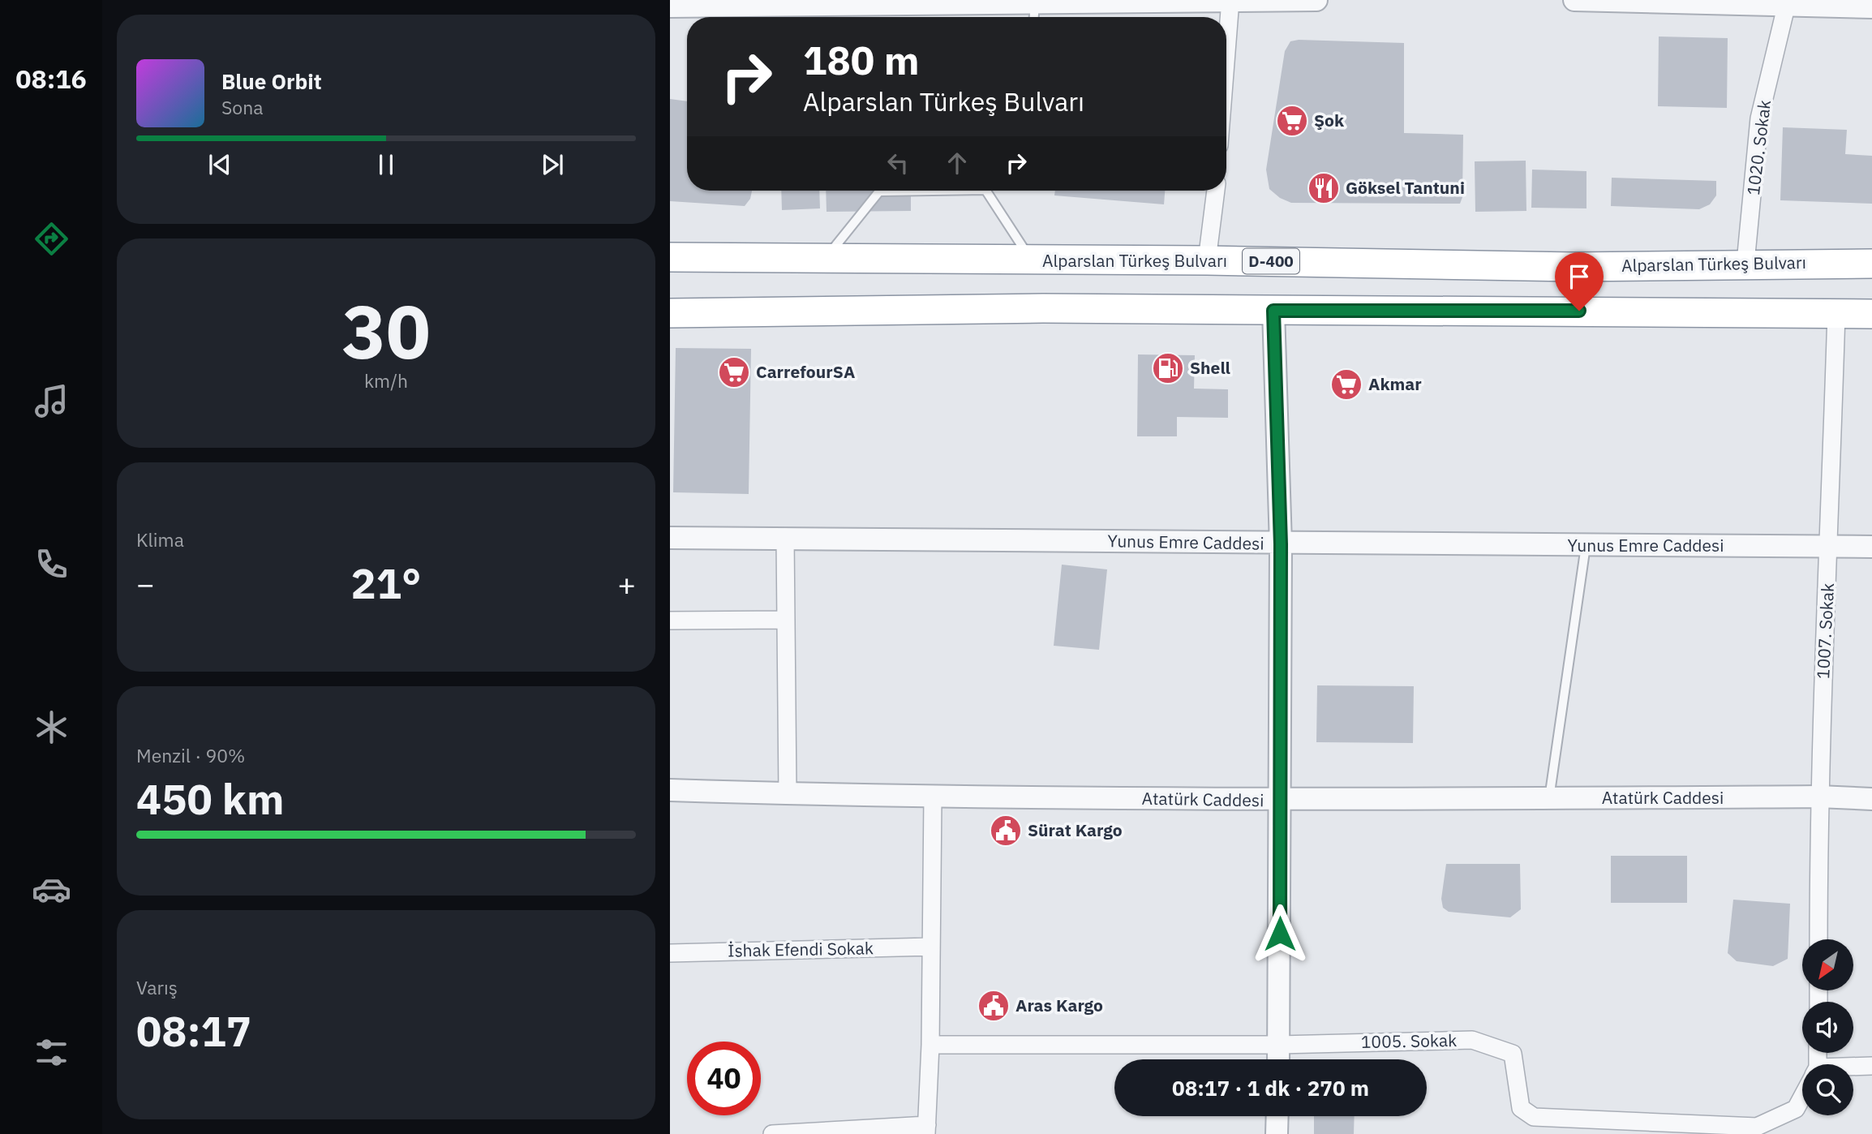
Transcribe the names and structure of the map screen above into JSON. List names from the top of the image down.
{
  "streets": {
    "highway": ["Alparslan Türkeş Bulvarı", "D-400"],
    "street": [
      "1020. Sokak",
      "Yunus Emre Caddesi",
      "1007. Sokak",
      "Atatürk Caddesi",
      "İshak Efendi Sokak",
      "1005. Sokak"
    ]
  },
  "crossings": [
    ["1020. Sokak", "Alparslan Türkeş Bulvarı"],
    ["Yunus Emre Caddesi", "1007. Sokak"],
    ["1007. Sokak", "Atatürk Caddesi"]
  ],
  "places": {
    "supermarket": ["Şok", "CarrefourSA", "Akmar"],
    "restaurant": ["Göksel Tantuni"],
    "fuel station": ["Shell"],
    "public building": ["Sürat Kargo", "Aras Kargo"]
  },
  "north": "bottom left",
  "page": {
    "tabs": "08:16",
    "turn": ["180 m", "Alparslan Türkeş Bulvarı"],
    "song": ["Blue Orbit", "Sona"],
    "tile": [
      ["30", "km/h"],
      "Klima",
      ["Menzil · 90%", "450 km"],
      ["Varış", "08:17"]
    ],
    "heat": ["−", "21°", "+"],
    "limit": "40",
    "trip": "08:17 · 1 dk · 270 m"
  }
}
